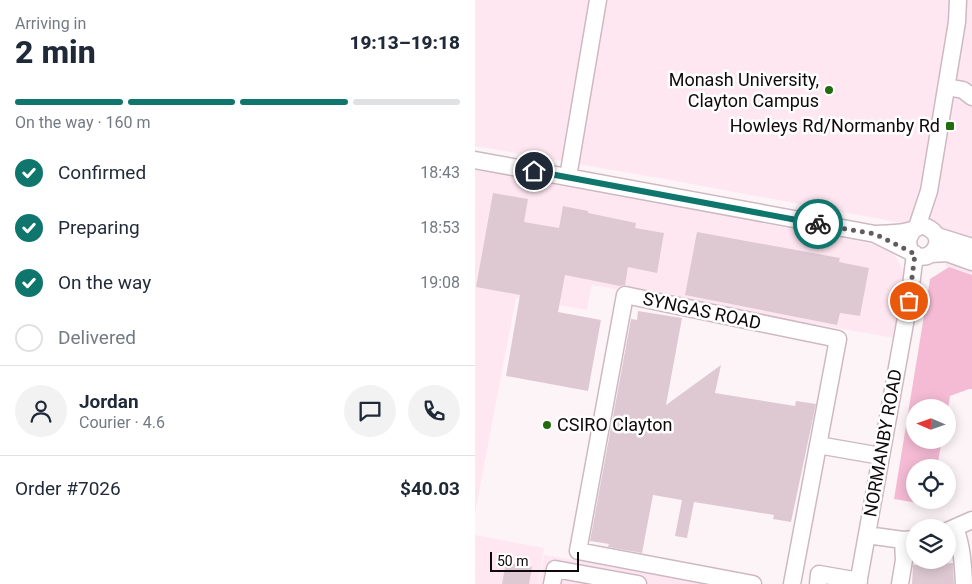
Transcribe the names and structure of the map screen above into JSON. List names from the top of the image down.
{
  "streets": {
    "street": ["SYNGAS ROAD", "NORMANBY ROAD"]
  },
  "places": {
    "other": ["Monash University, Clayton Campus", "CSIRO Clayton"],
    "transit": ["Howleys Rd/Normanby Rd"]
  },
  "scale_bar": "50 m",
  "north": "left",
  "page": {
    "heading": ["2 min", "Arriving in", "19:13–19:18"],
    "panel": [
      "Jordan",
      "Courier · 4.6",
      "Order #7026",
      "$40.03"
    ],
    "bar": "On the way · 160 m",
    "list": [
      ["Confirmed", "18:43"],
      ["Preparing", "18:53"],
      ["On the way", "19:08"],
      "Delivered"
    ],
    "scale": "50 m"
  }
}
